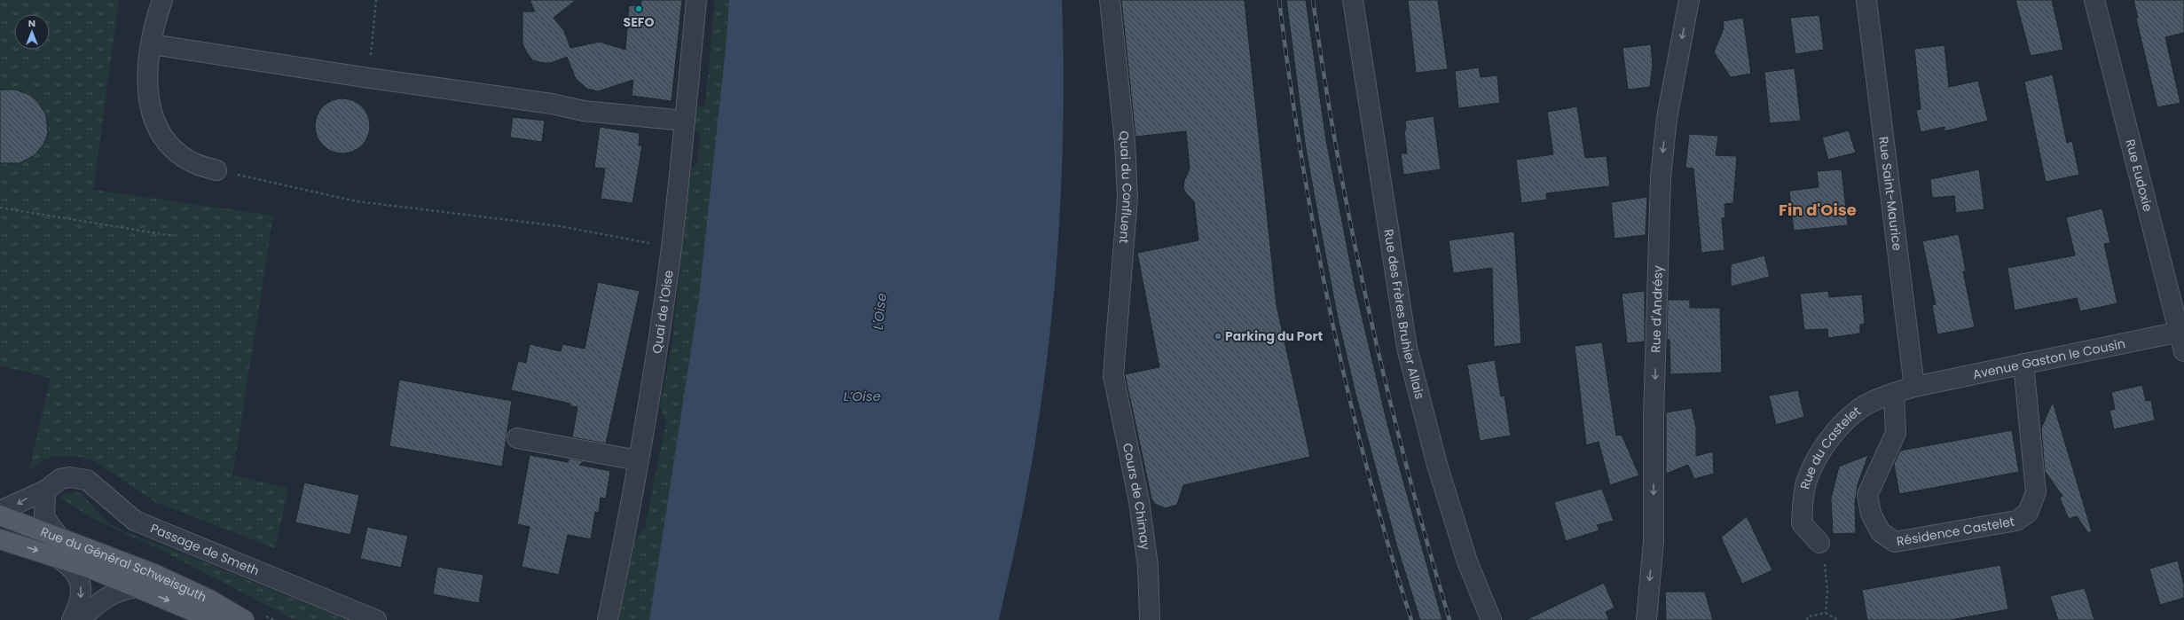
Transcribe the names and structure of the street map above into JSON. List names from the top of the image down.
{
  "streets": {
    "main road": ["Rue du Général Schweisguth"],
    "street": [
      "Rue Eudoxie",
      "Quai du Confluent",
      "Rue Saint-Maurice",
      "Rue d'Andrésy",
      "Quai de l'Oise",
      "Rue des Frères Bruhier Allais",
      "Avenue Gaston le Cousin",
      "Rue du Castelet",
      "Cours de Chimay",
      "Résidence Castelet",
      "Passage de Smeth"
    ]
  },
  "crossings": [
    ["Rue Eudoxie", "Avenue Gaston le Cousin"],
    ["Quai du Confluent", "Cours de Chimay"],
    ["Rue Saint-Maurice", "Avenue Gaston le Cousin"],
    ["Rue Saint-Maurice", "Rue du Castelet"],
    ["Avenue Gaston le Cousin", "Rue du Castelet"],
    ["Avenue Gaston le Cousin", "Résidence Castelet"],
    ["Rue du Castelet", "Résidence Castelet"]
  ],
  "one_way": ["Rue d'Andrésy"],
  "districts": ["Fin d'Oise"],
  "water": ["L'Oise", "L’Oise"],
  "places": ["SEFO", "Parking du Port"],
  "north": "top"
}
